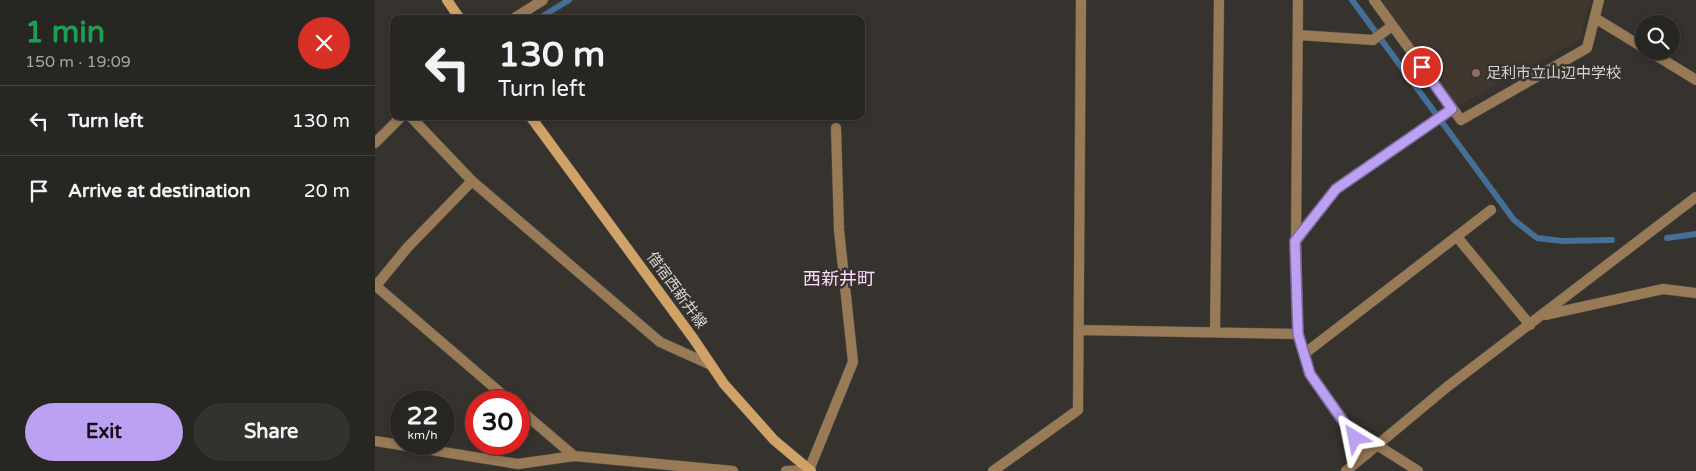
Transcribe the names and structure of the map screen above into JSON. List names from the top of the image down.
{
  "streets": {
    "main road": ["借宿西新井線"]
  },
  "districts": ["西新井町"],
  "places": ["足利市立山辺中学校"],
  "page": {
    "heading": ["1 min", "150 m · 19:09"],
    "turn": ["130 m", "Turn left"],
    "list": [
      {
        "name": "Turn left",
        "value": "130 m"
      },
      {
        "name": "Arrive at destination",
        "value": "20 m"
      }
    ],
    "speed": "22 km/h",
    "limit": "30",
    "buttons": ["Exit", "Share"]
  }
}
